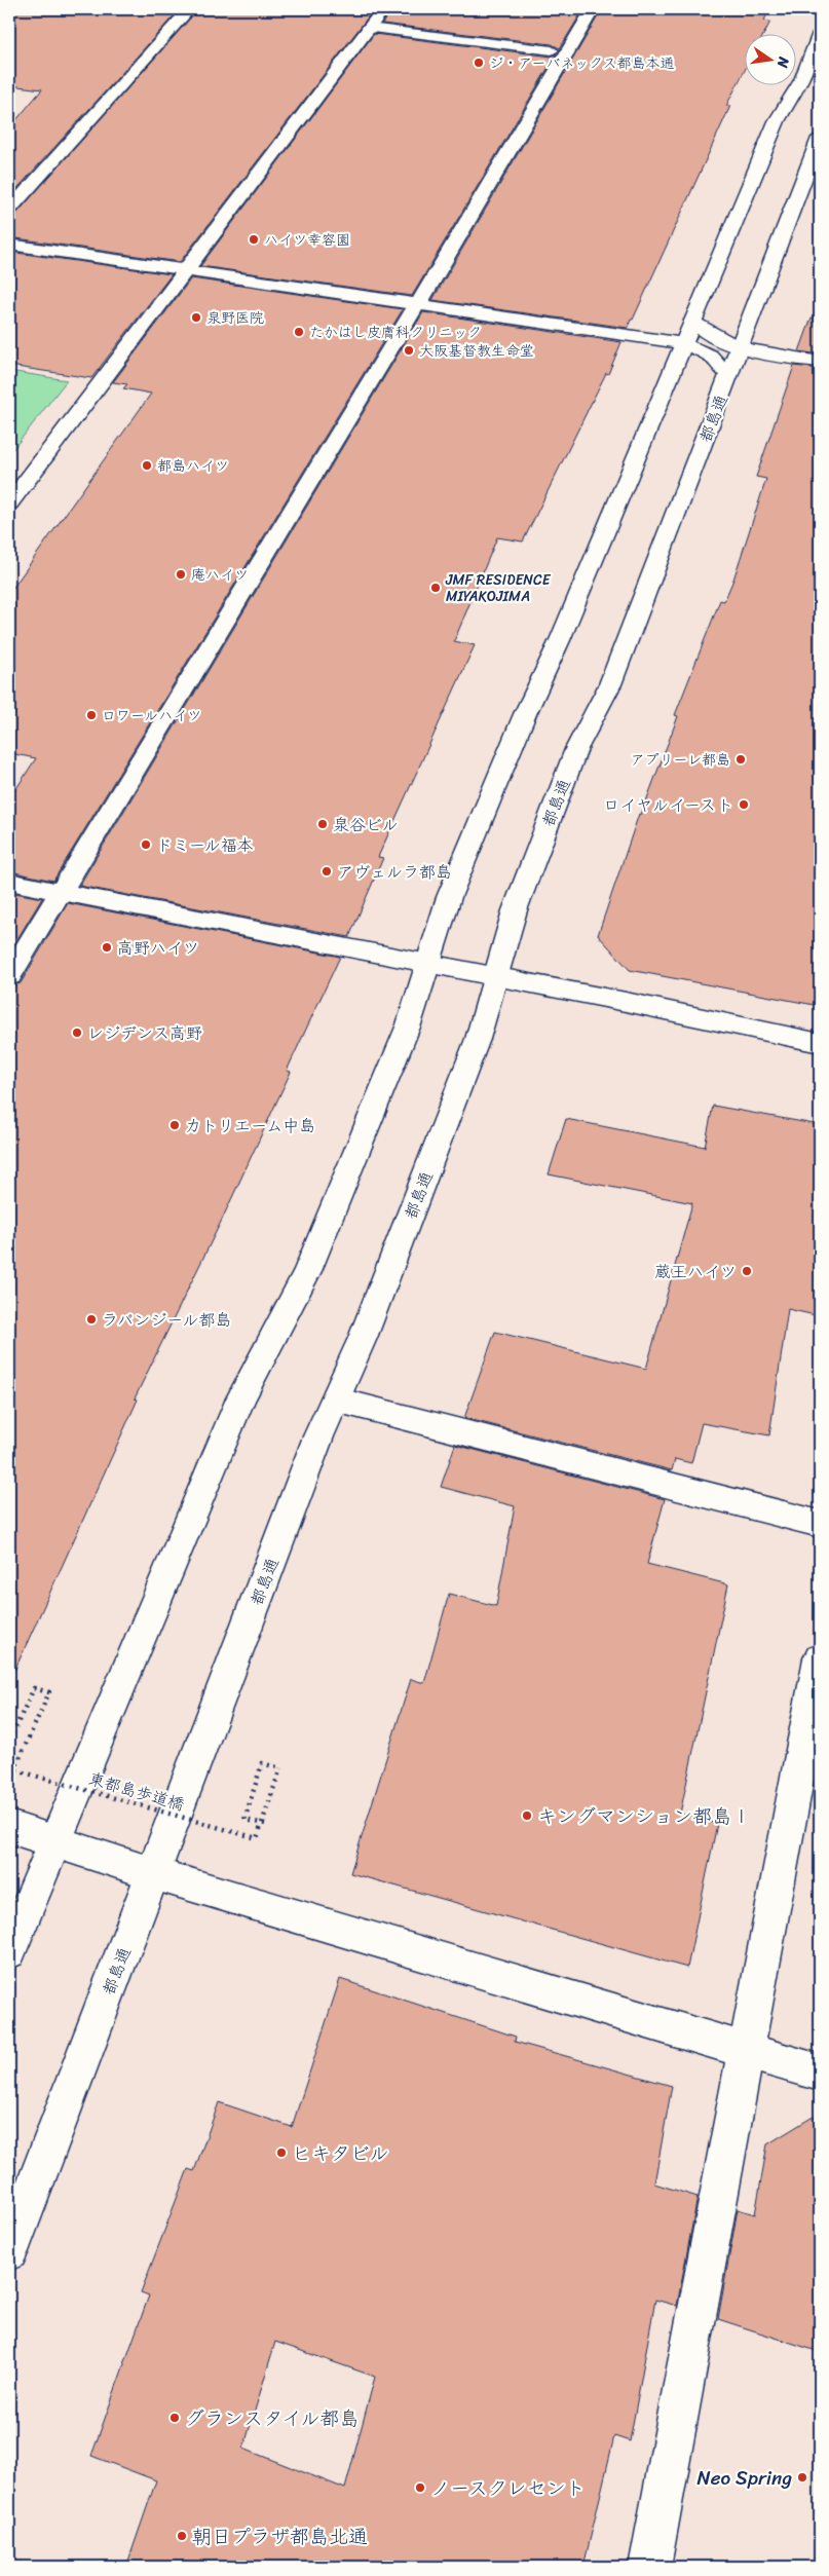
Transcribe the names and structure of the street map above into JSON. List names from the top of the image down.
{
  "streets": {
    "street": ["都島通"],
    "path": ["東都島歩道橋"]
  },
  "places": [
    "ジ・アーバネックス都島本通",
    "ハイツ幸容園",
    "泉野医院",
    "たかはし皮膚科クリニック",
    "大阪基督教生命堂",
    "都島ハイツ",
    "庵ハイツ",
    "JMF RESIDENCE MIYAKOJIMA",
    "ロワールハイツ",
    "アプリーレ都島",
    "ロイヤルイースト",
    "泉谷ビル",
    "ドミール福本",
    "アヴェルラ都島",
    "高野ハイツ",
    "レジデンス高野",
    "カトリエーム中島",
    "蔵王ハイツ",
    "ラパンジール都島",
    "キングマンション都島Ⅰ",
    "ヒキタビル",
    "グランスタイル都島",
    "Neo Spring",
    "ノースクレセント",
    "朝日プラザ都島北通"
  ],
  "north": "right"
}
